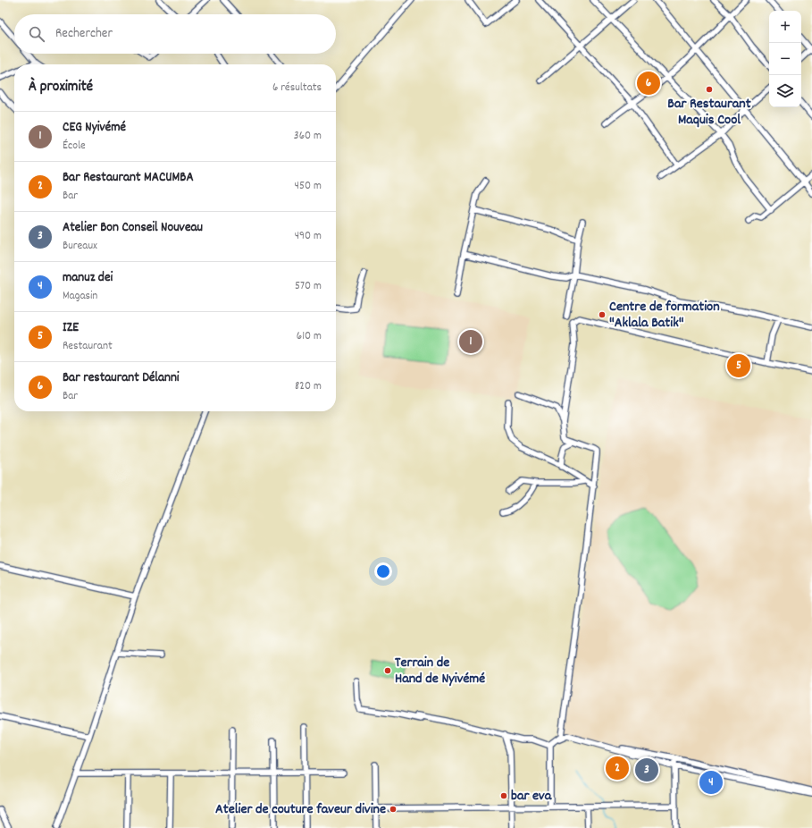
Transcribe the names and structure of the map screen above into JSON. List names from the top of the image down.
{
  "places": [
    "Bar Restaurant Maquis Cool",
    "Centre de formation \"Aklala Batik\"",
    "Terrain de Hand de Nyivémé",
    "bar eva",
    "Atelier de couture faveur divine"
  ],
  "page": {
    "map_buttons": ["+", "−"],
    "search": "Rechercher",
    "heading": ["À proximité", "6 résultats"],
    "pins": [
      "6",
      "1",
      "5",
      "2",
      "3",
      "4"
    ],
    "list": [
      {
        "mark": "1",
        "name": "CEG Nyivémé",
        "note": "École",
        "value": "360 m"
      },
      {
        "mark": "2",
        "name": "Bar Restaurant MACUMBA",
        "note": "Bar",
        "value": "450 m"
      },
      {
        "mark": "3",
        "name": "Atelier Bon Conseil Nouveau",
        "note": "Bureaux",
        "value": "490 m"
      },
      {
        "mark": "4",
        "name": "manuz dei",
        "note": "Magasin",
        "value": "570 m"
      },
      {
        "mark": "5",
        "name": "IZE",
        "note": "Restaurant",
        "value": "610 m"
      },
      {
        "mark": "6",
        "name": "Bar restaurant Délanni",
        "note": "Bar",
        "value": "820 m"
      }
    ]
  }
}
